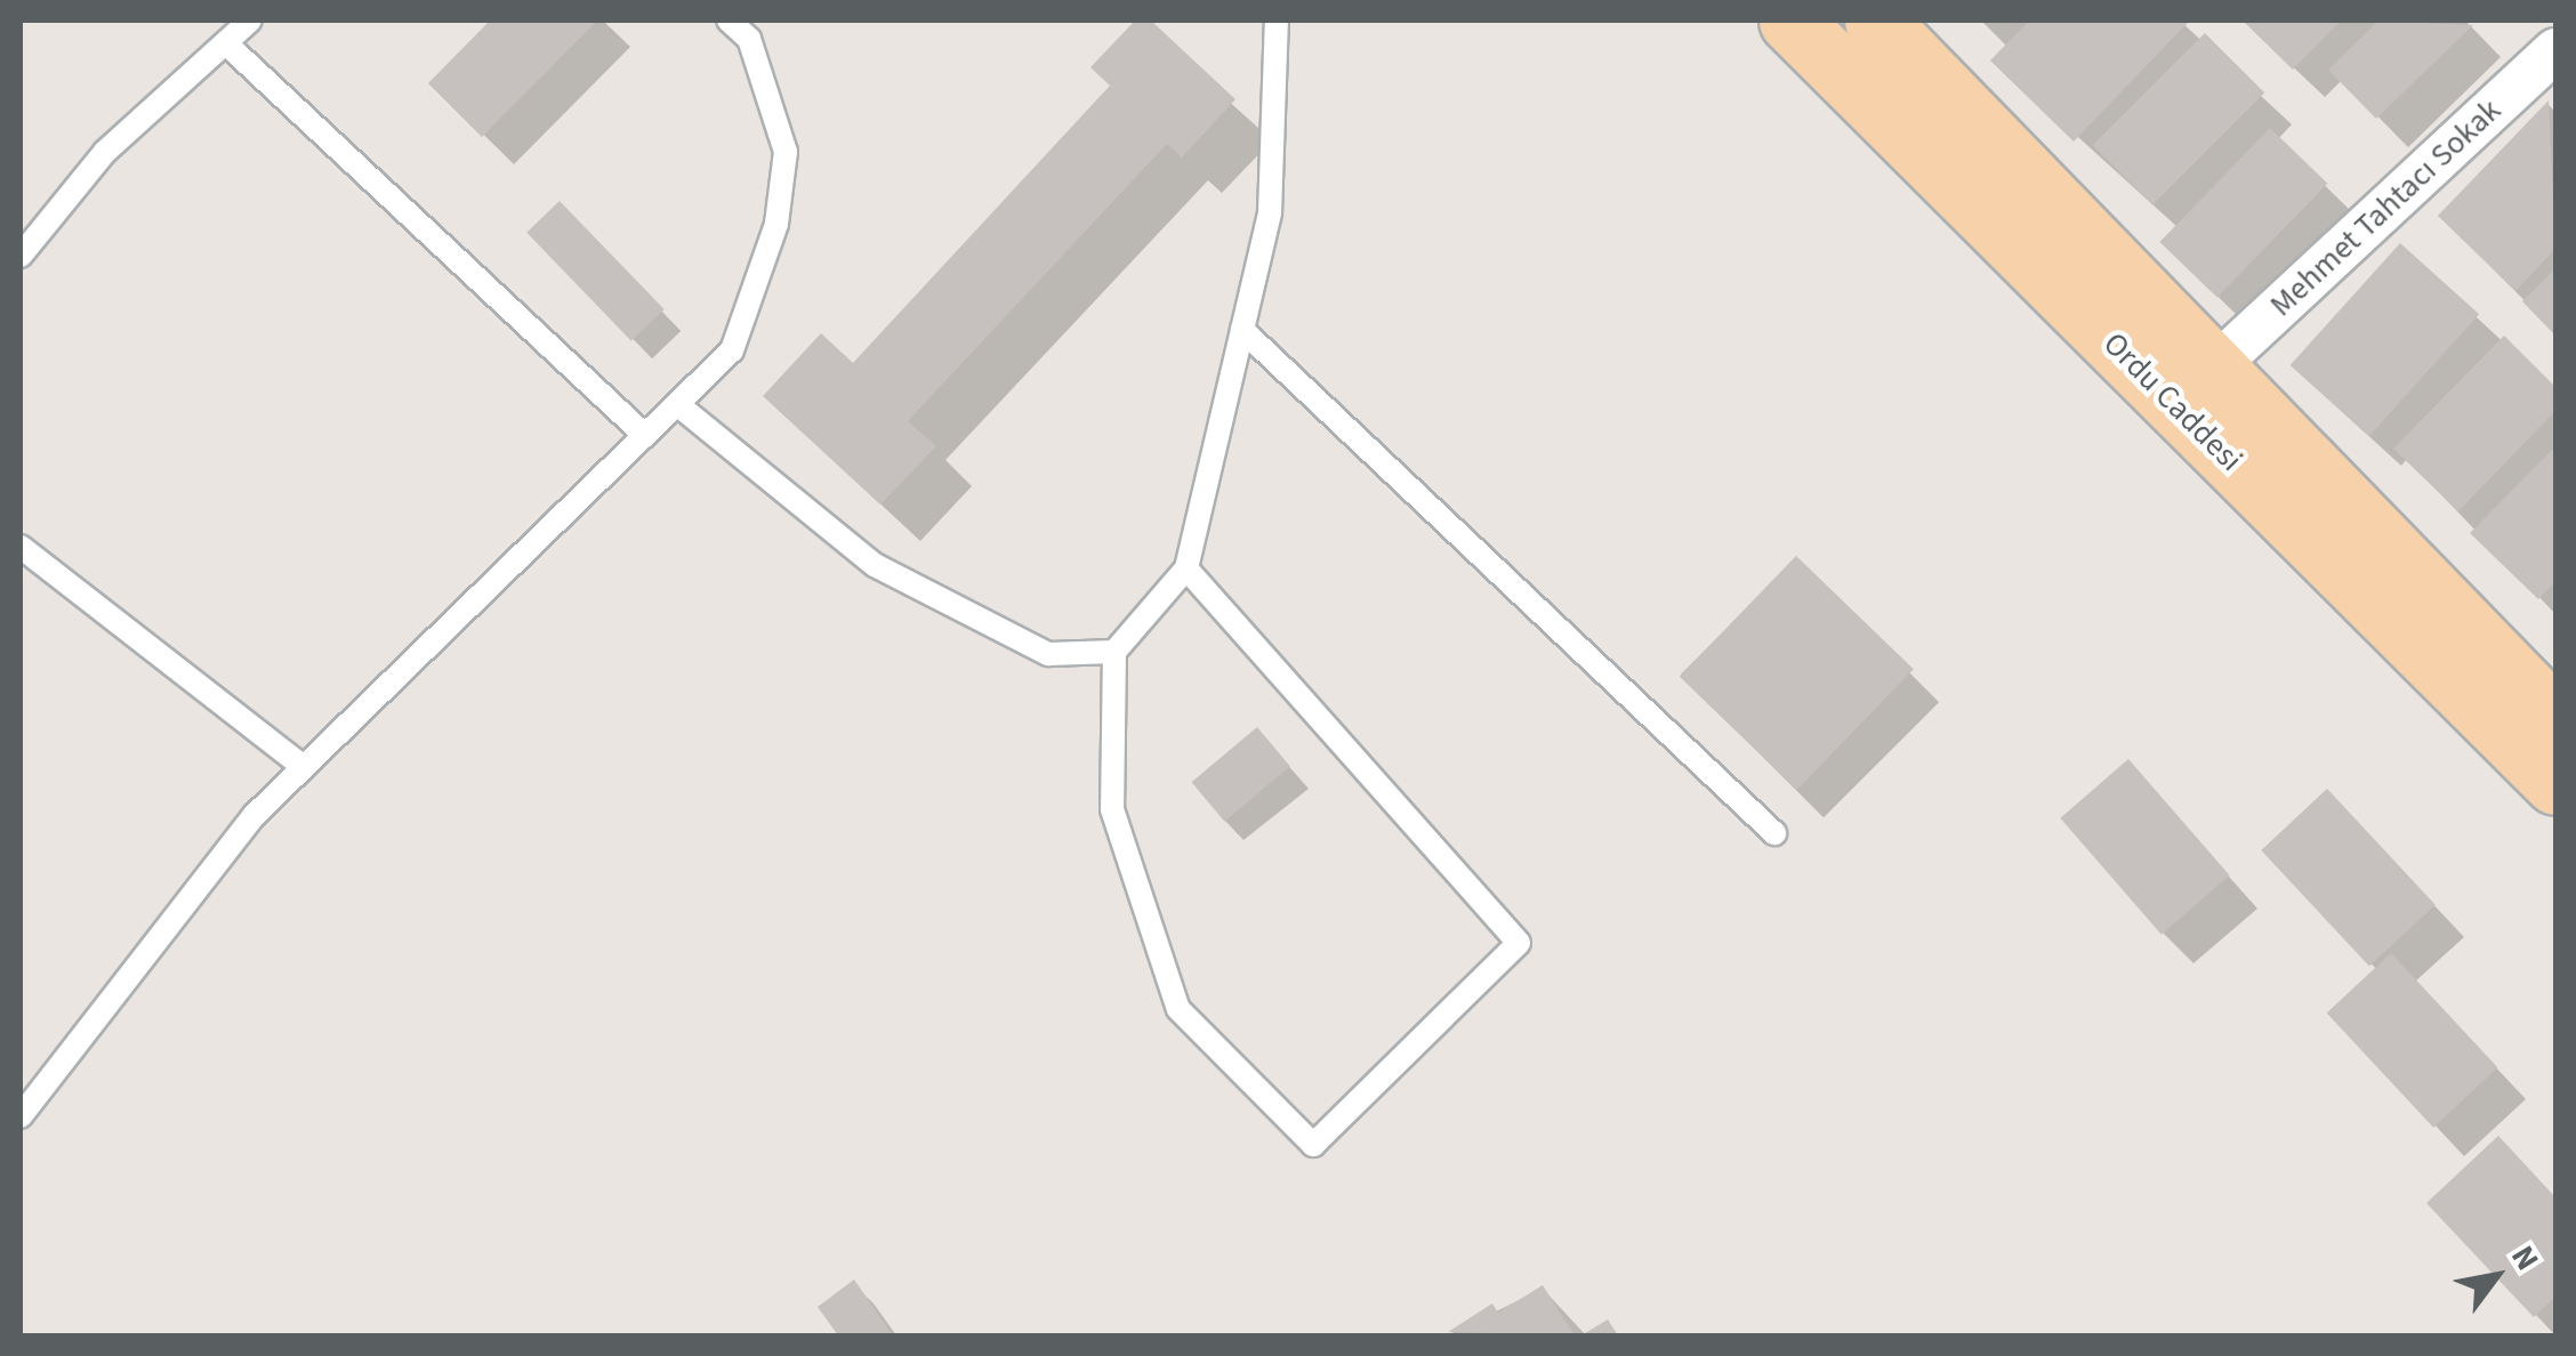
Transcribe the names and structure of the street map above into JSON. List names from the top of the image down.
{
  "streets": {
    "main road": ["Ordu Caddesi"],
    "street": ["Mehmet Tahtacı Sokak"]
  },
  "crossings": [
    ["Mehmet Tahtacı Sokak", "Ordu Caddesi"]
  ],
  "north": "top right"
}
